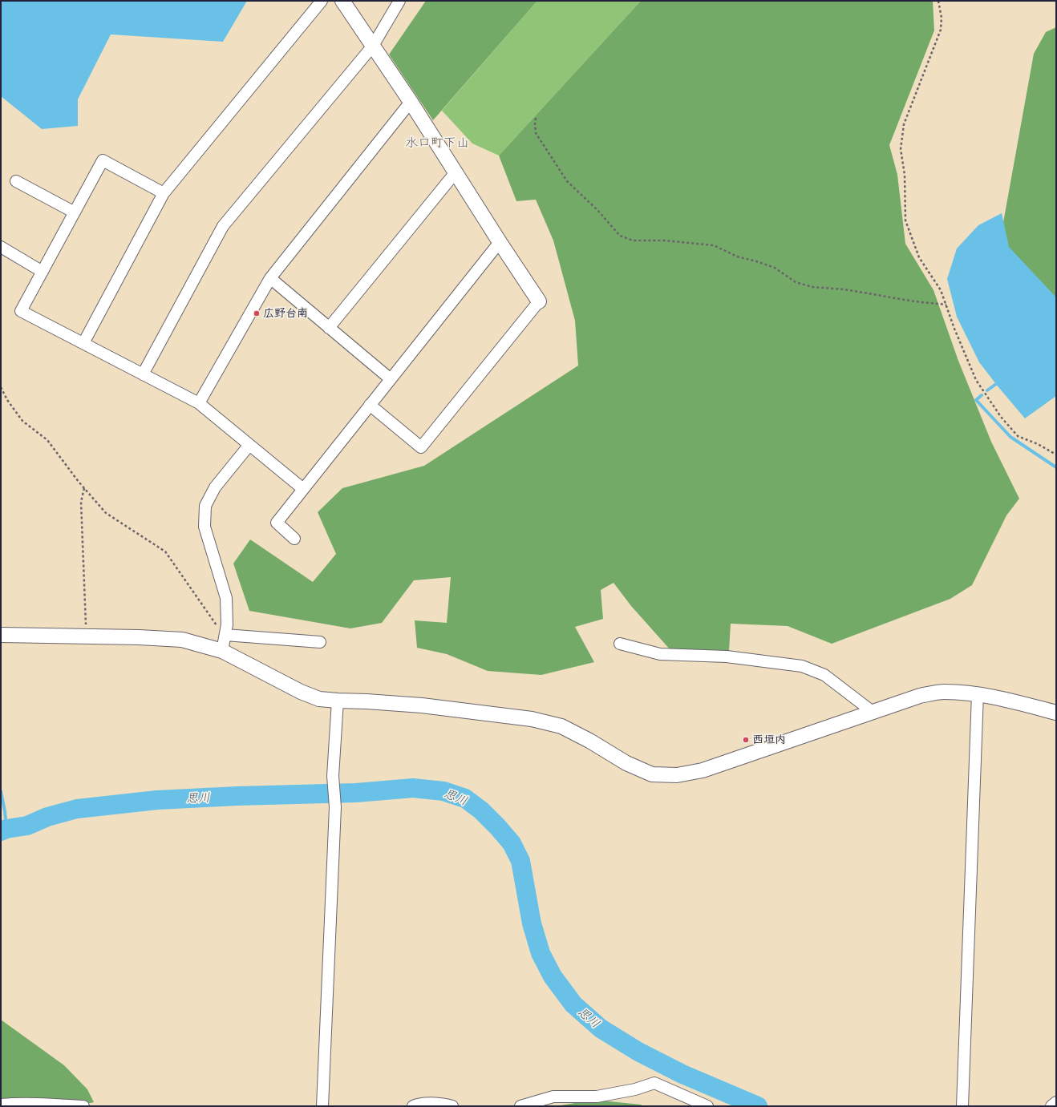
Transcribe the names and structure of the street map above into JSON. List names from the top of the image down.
{
  "districts": ["水口町下山"],
  "water": ["思川"],
  "places": ["広野台南", "西垣内"]
}
